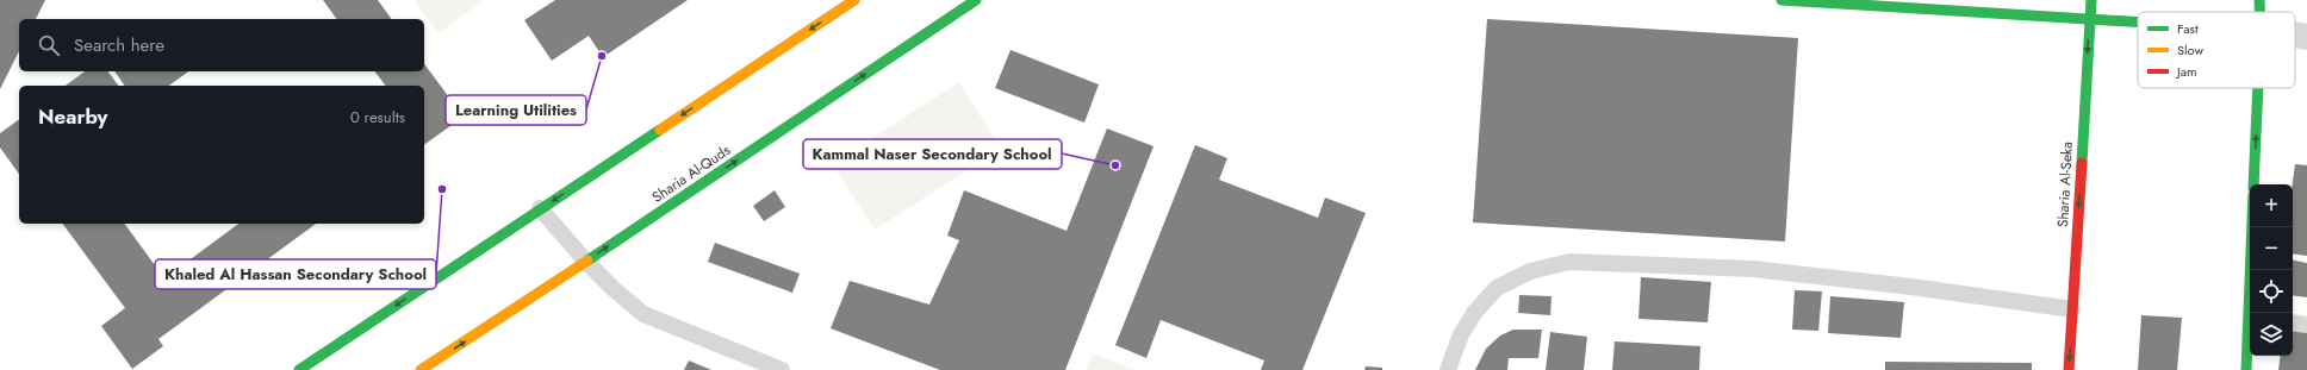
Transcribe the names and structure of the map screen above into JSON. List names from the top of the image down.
{
  "streets": {
    "main road": ["Sharia Al-Quds", "Sharia Al-Seka"]
  },
  "one_way": ["Sharia Al-Seka"],
  "places": ["Learning Utilities", "Kammal Naser Secondary School", "Khaled Al Hassan Secondary School"],
  "legend": ["Fast", "Slow", "Jam"],
  "page": {
    "search": "Search here",
    "heading": ["Nearby", "0 results"],
    "map_buttons": ["+", "−"]
  }
}
